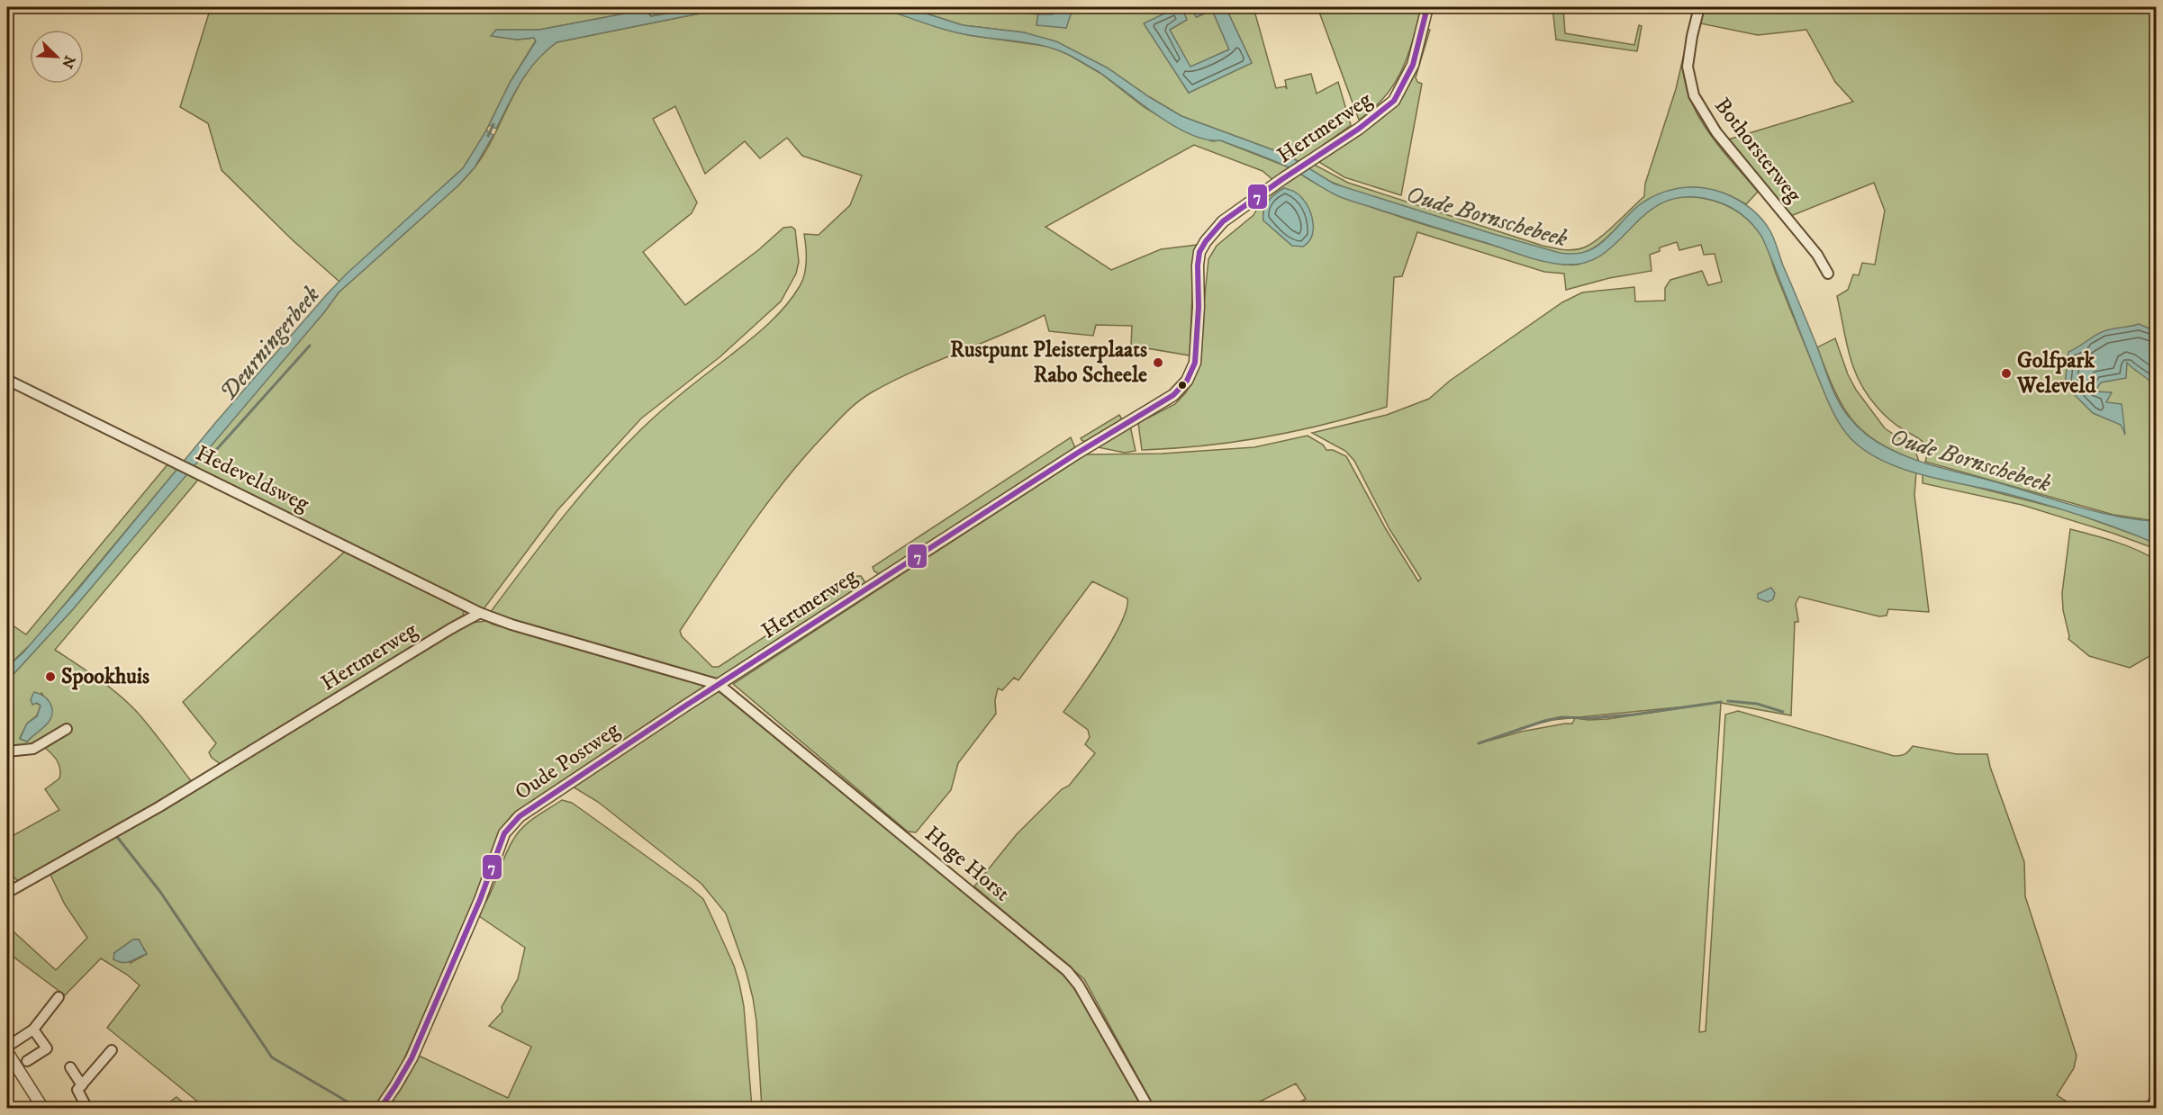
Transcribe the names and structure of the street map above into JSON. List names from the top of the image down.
{
  "streets": {
    "street": [
      "Hertmerweg",
      "Bothorsterweg",
      "Hedeveldsweg",
      "Oude Postweg",
      "Hoge Horst"
    ]
  },
  "crossings": [
    ["Hertmerweg", "Hedeveldsweg"],
    ["Hertmerweg", "Oude Postweg"],
    ["Hertmerweg", "Hoge Horst"],
    ["Oude Postweg", "Hoge Horst"]
  ],
  "water": ["Oude Bornschebeek", "Deurningerbeek"],
  "places": ["Rustpunt Pleisterplaats Rabo Scheele", "Golfpark Weleveld", "Spookhuis"],
  "lines": ["transit line 7"],
  "north": "bottom right"
}
